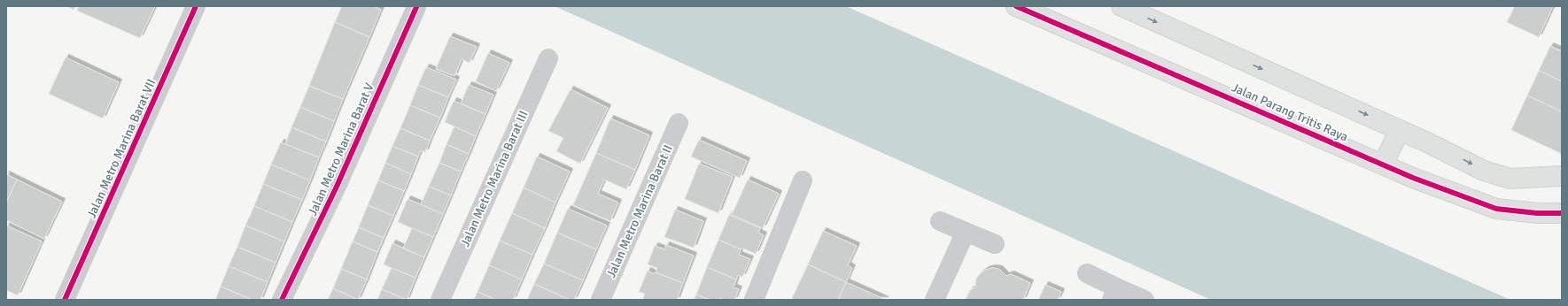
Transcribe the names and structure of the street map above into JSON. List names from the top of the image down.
{
  "streets": {
    "street": [
      "Jalan Parang Tritis Raya",
      "Jalan Metro Marina Barat VII",
      "Jalan Metro Marina Barat V",
      "Jalan Metro Marina Barat III",
      "Jalan Metro Marina Barat II"
    ]
  }
}
